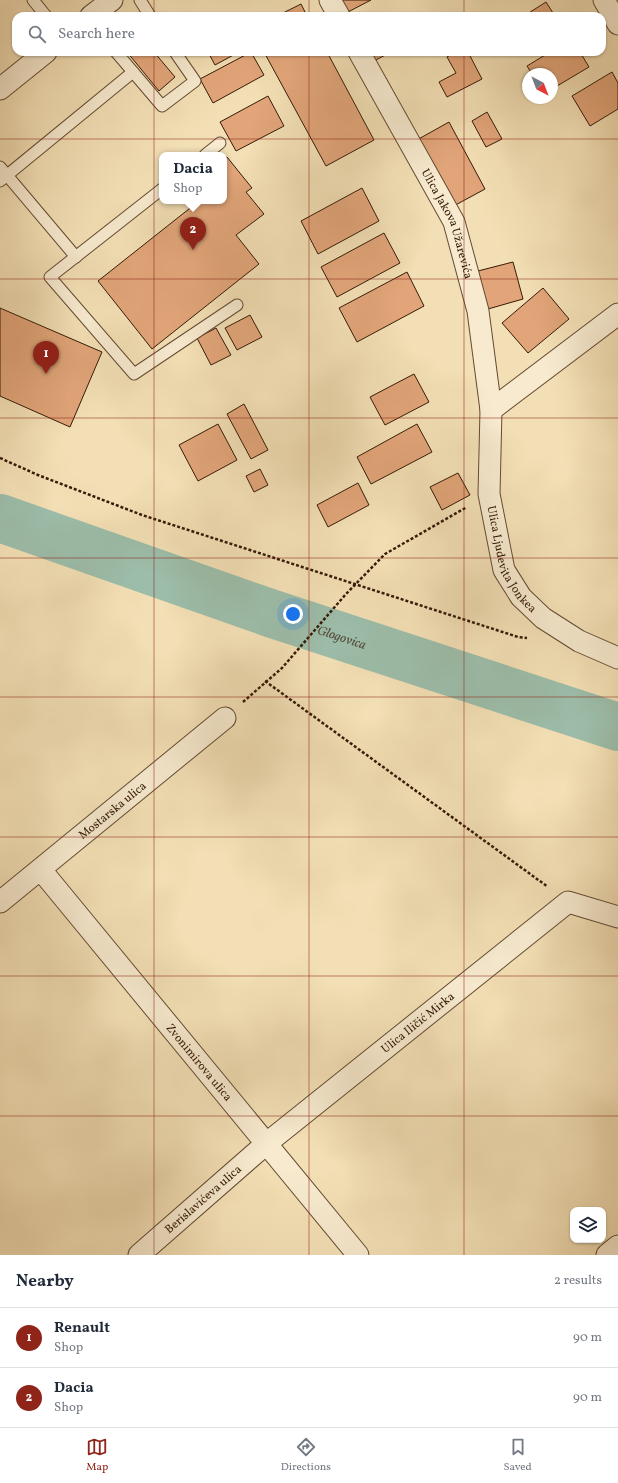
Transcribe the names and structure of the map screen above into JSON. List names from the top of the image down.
{
  "streets": {
    "street": [
      "Ulica Jakova Užarevića",
      "Ulica Ljudevita Jonkea",
      "Mostarska ulica",
      "Ulica Iličić Mirka",
      "Zvonimirova ulica",
      "Berislavićeva ulica"
    ]
  },
  "crossings": [
    ["Ulica Jakova Užarevića", "Ulica Ljudevita Jonkea"],
    ["Mostarska ulica", "Zvonimirova ulica"],
    ["Ulica Iličić Mirka", "Zvonimirova ulica"],
    ["Ulica Iličić Mirka", "Berislavićeva ulica"],
    ["Zvonimirova ulica", "Berislavićeva ulica"]
  ],
  "water": ["Glogovica"],
  "north": "bottom right",
  "page": {
    "search": "Search here",
    "popup": ["Dacia", "Shop"],
    "pins": ["2", "1"],
    "heading": ["Nearby", "2 results"],
    "list": [
      {
        "mark": "1",
        "name": "Renault",
        "note": "Shop",
        "value": "90 m"
      },
      {
        "mark": "2",
        "name": "Dacia",
        "note": "Shop",
        "value": "90 m"
      }
    ],
    "nav": ["Map", "Directions", "Saved"]
  }
}
